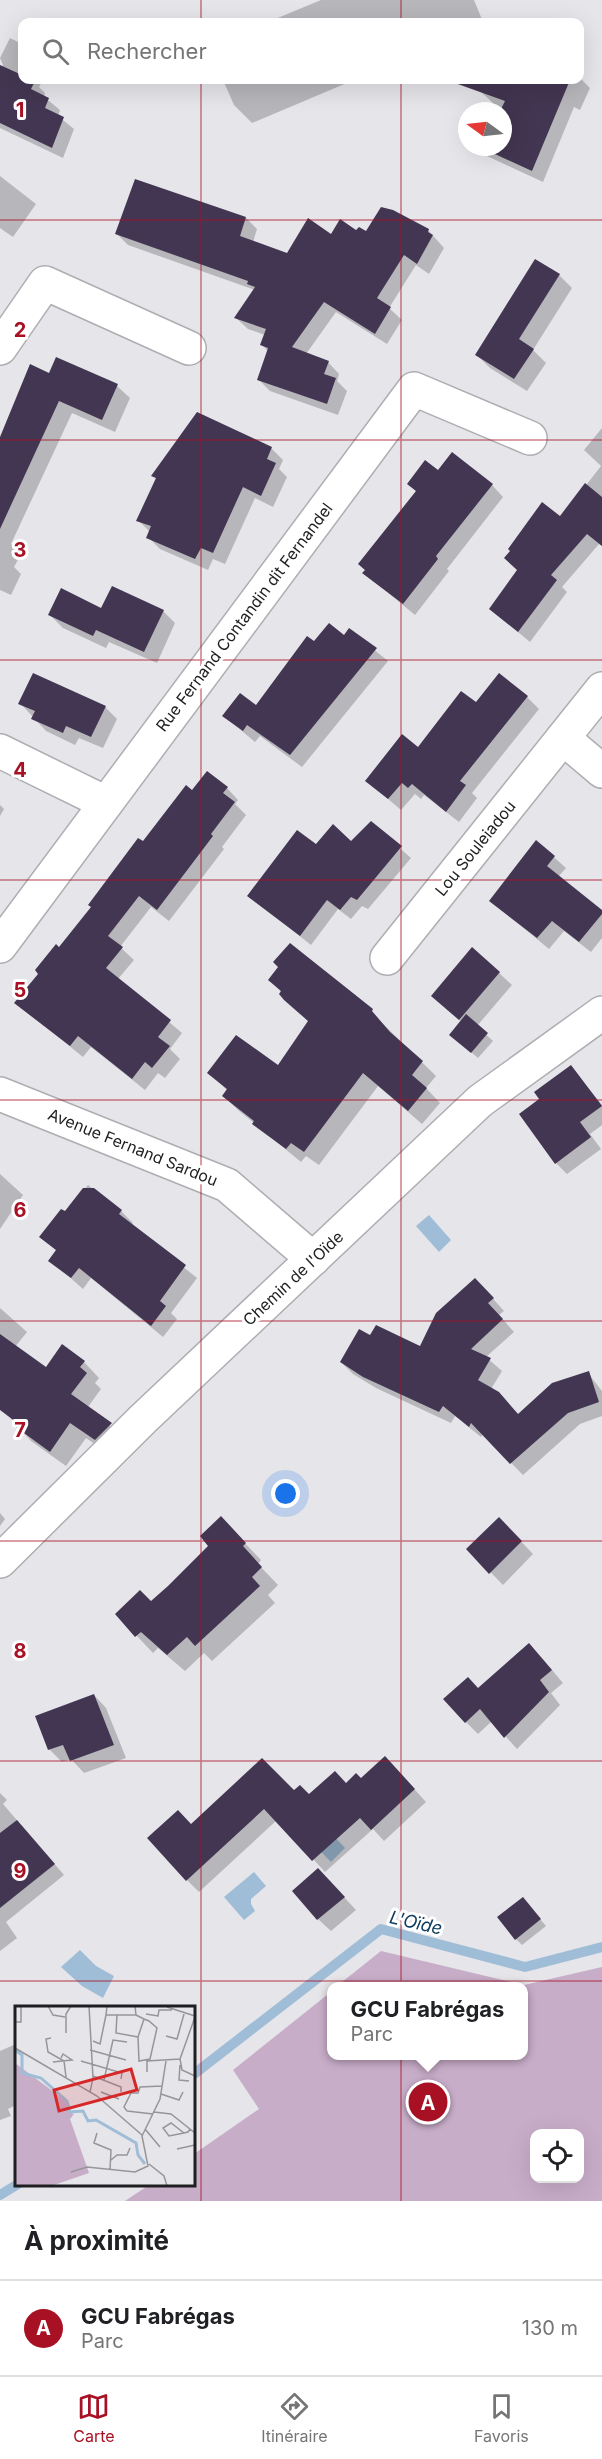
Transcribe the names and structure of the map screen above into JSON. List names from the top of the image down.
{
  "streets": {
    "street": [
      "Rue Fernand Contandin dit Fernandel",
      "Lou Souleiadou",
      "Avenue Fernand Sardou",
      "Chemin de l'Oïde"
    ]
  },
  "crossings": [
    ["Avenue Fernand Sardou", "Chemin de l'Oïde"]
  ],
  "water": ["L'Oïde"],
  "north": "left",
  "page": {
    "search": "Rechercher",
    "popup": ["GCU Fabrégas", "Parc"],
    "pins": "A",
    "heading": "À proximité",
    "list": [
      {
        "mark": "A",
        "name": "GCU Fabrégas",
        "note": "Parc",
        "value": "130 m"
      }
    ],
    "nav": ["Carte", "Itinéraire", "Favoris"]
  },
  "grid": {
    "rows": [
      "1",
      "2",
      "3",
      "4",
      "5",
      "6",
      "7",
      "8",
      "9"
    ]
  }
}
